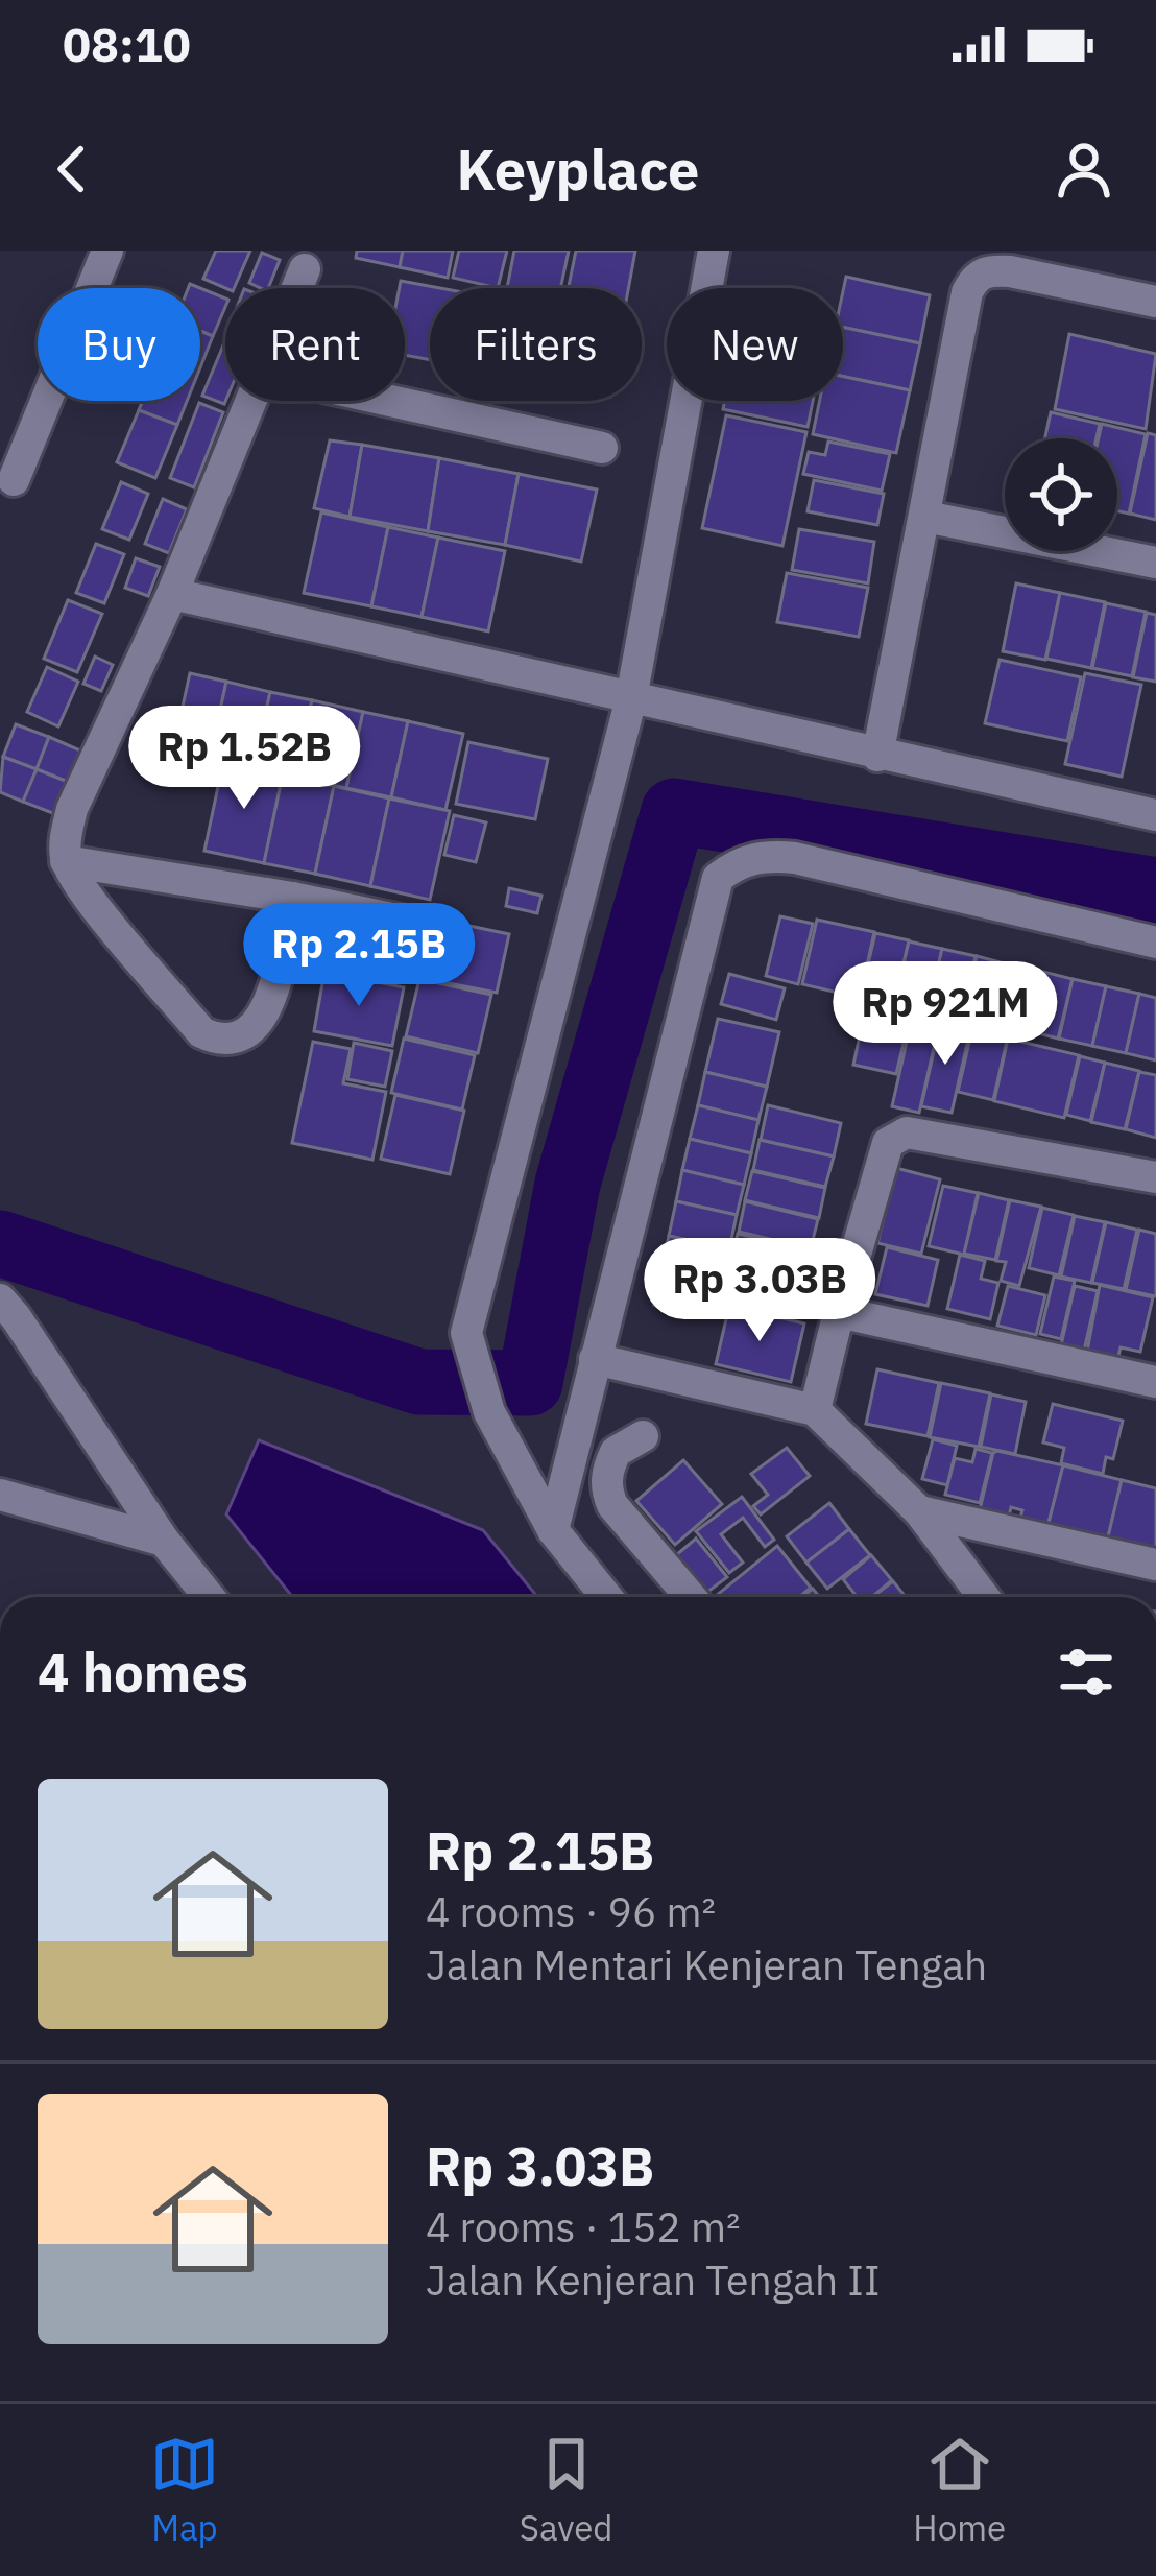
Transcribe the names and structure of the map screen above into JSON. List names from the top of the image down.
{
  "page": {
    "status": "08:10",
    "header": "Keyplace",
    "chip": [
      "Buy",
      "Rent",
      "Filters",
      "New"
    ],
    "price": [
      "Rp 1.52B",
      "Rp 2.15B",
      "Rp 921M",
      "Rp 3.03B"
    ],
    "heading": "4 homes",
    "list": [
      {
        "name": "Rp 2.15B",
        "note": "4 rooms · 96 m² · Jalan Mentari Kenjeran Tengah"
      },
      {
        "name": "Rp 3.03B",
        "note": "4 rooms · 152 m² · Jalan Kenjeran Tengah II"
      }
    ],
    "tabs": ["Map", "Saved", "Home"]
  }
}
